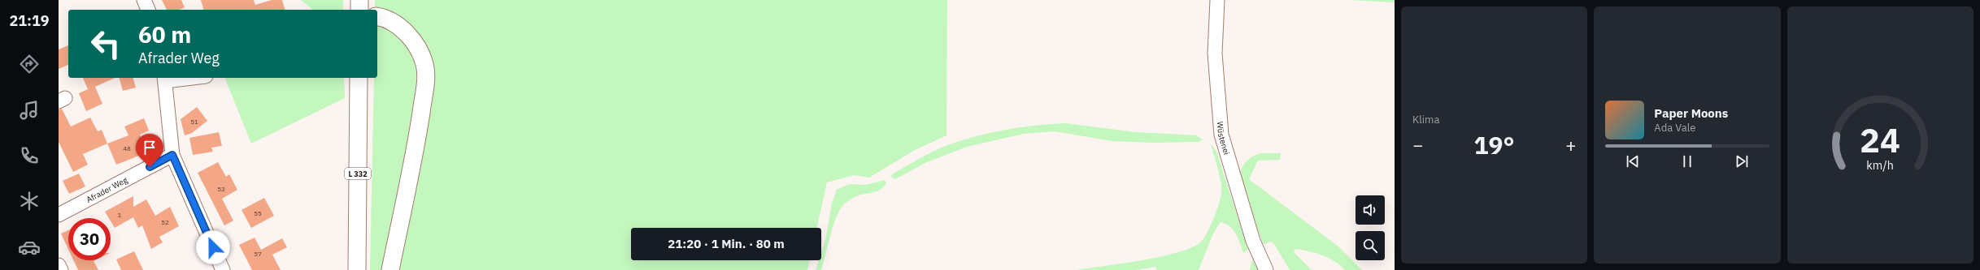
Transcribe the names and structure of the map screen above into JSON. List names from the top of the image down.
{
  "streets": {
    "main road": ["L 332"],
    "street": ["Wüstenei", "Afrader Weg"]
  },
  "house_numbers": [
    "51",
    "48",
    "53",
    "55",
    "1",
    "52",
    "57"
  ],
  "page": {
    "tabs": "21:19",
    "tile": "Klima",
    "turn": ["60 m", "Afrader Weg"],
    "song": ["Paper Moons", "Ada Vale"],
    "heat": ["−", "19°", "+"],
    "limit": "30",
    "trip": "21:20 · 1 Min. · 80 m",
    "gauge": ["24", "km/h"]
  }
}
